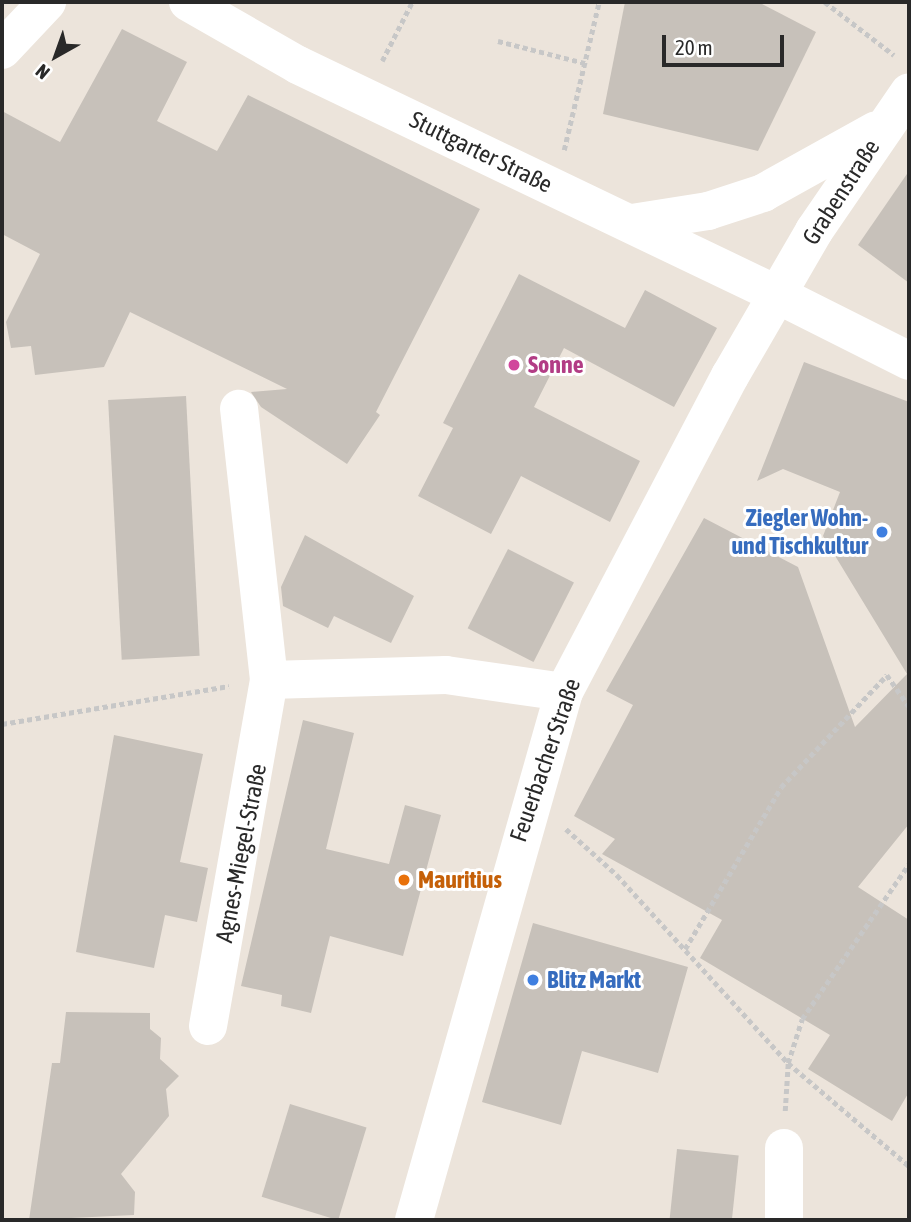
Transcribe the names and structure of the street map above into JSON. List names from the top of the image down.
{
  "streets": {
    "main road": [
      "Stuttgarter Straße",
      "Grabenstraße",
      "Feuerbacher Straße",
      "Agnes-Miegel-Straße"
    ]
  },
  "crossings": [
    ["Stuttgarter Straße", "Grabenstraße"],
    ["Stuttgarter Straße", "Feuerbacher Straße"],
    ["Grabenstraße", "Feuerbacher Straße"]
  ],
  "places": [
    "Sonne",
    "Ziegler Wohn- und Tischkultur",
    "Mauritius",
    "Blitz Markt"
  ],
  "scale_bar": "20 m",
  "north": "bottom left"
}
